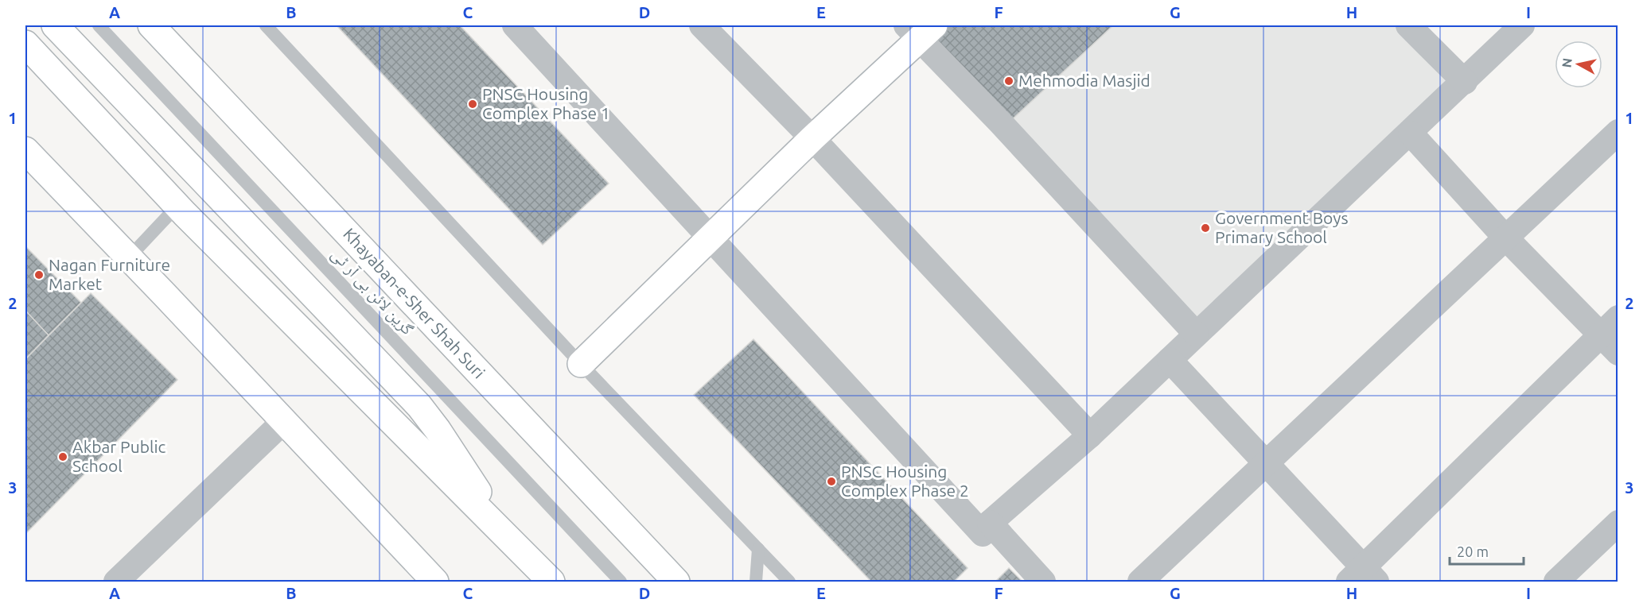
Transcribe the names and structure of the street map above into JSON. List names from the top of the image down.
{
  "streets": {
    "main road": ["Khayaban-e-Sher Shah Suri"],
    "lane": ["گرین لائن بی آر ٹی"]
  },
  "places": [
    "Mehmodia Masjid",
    "PNSC Housing Complex Phase 1",
    "Government Boys Primary School",
    "Nagan Furniture Market",
    "Akbar Public School",
    "PNSC Housing Complex Phase 2"
  ],
  "scale_bar": "20 m",
  "north": "left",
  "grid": {
    "columns": [
      "A",
      "B",
      "C",
      "D",
      "E",
      "F",
      "G",
      "H",
      "I"
    ],
    "rows": ["1", "2", "3"]
  }
}
